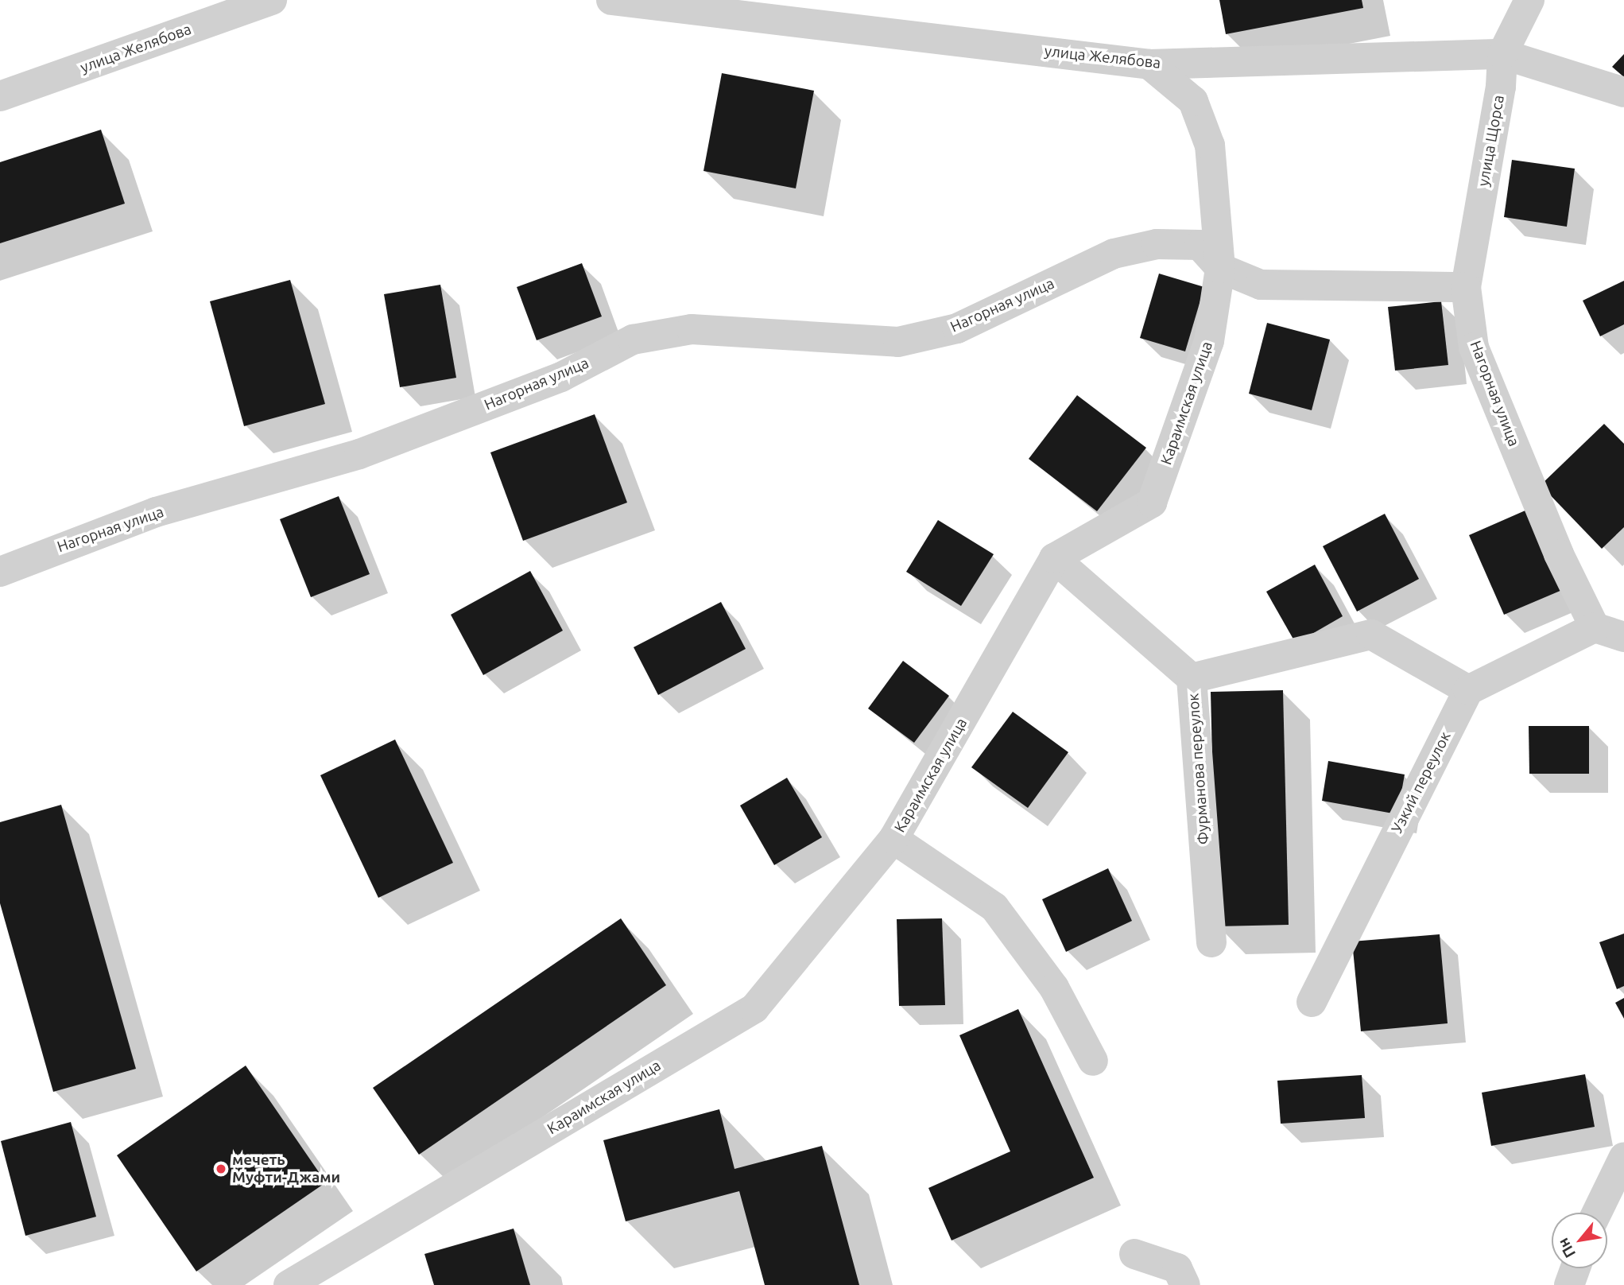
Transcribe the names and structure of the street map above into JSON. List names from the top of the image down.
{
  "streets": {
    "street": [
      "улица Желябова",
      "улица Щорса",
      "Нагорная улица",
      "Караимская улица",
      "Фурманова переулок",
      "Узкий переулок"
    ]
  },
  "crossings": [
    ["улица Желябова", "улица Щорса"],
    ["улица Желябова", "Караимская улица"],
    ["улица Щорса", "Нагорная улица"],
    ["Нагорная улица", "Караимская улица"],
    ["Караимская улица", "Фурманова переулок"]
  ],
  "places": ["мечеть Муфти-Джами"],
  "north": "bottom left"
}
